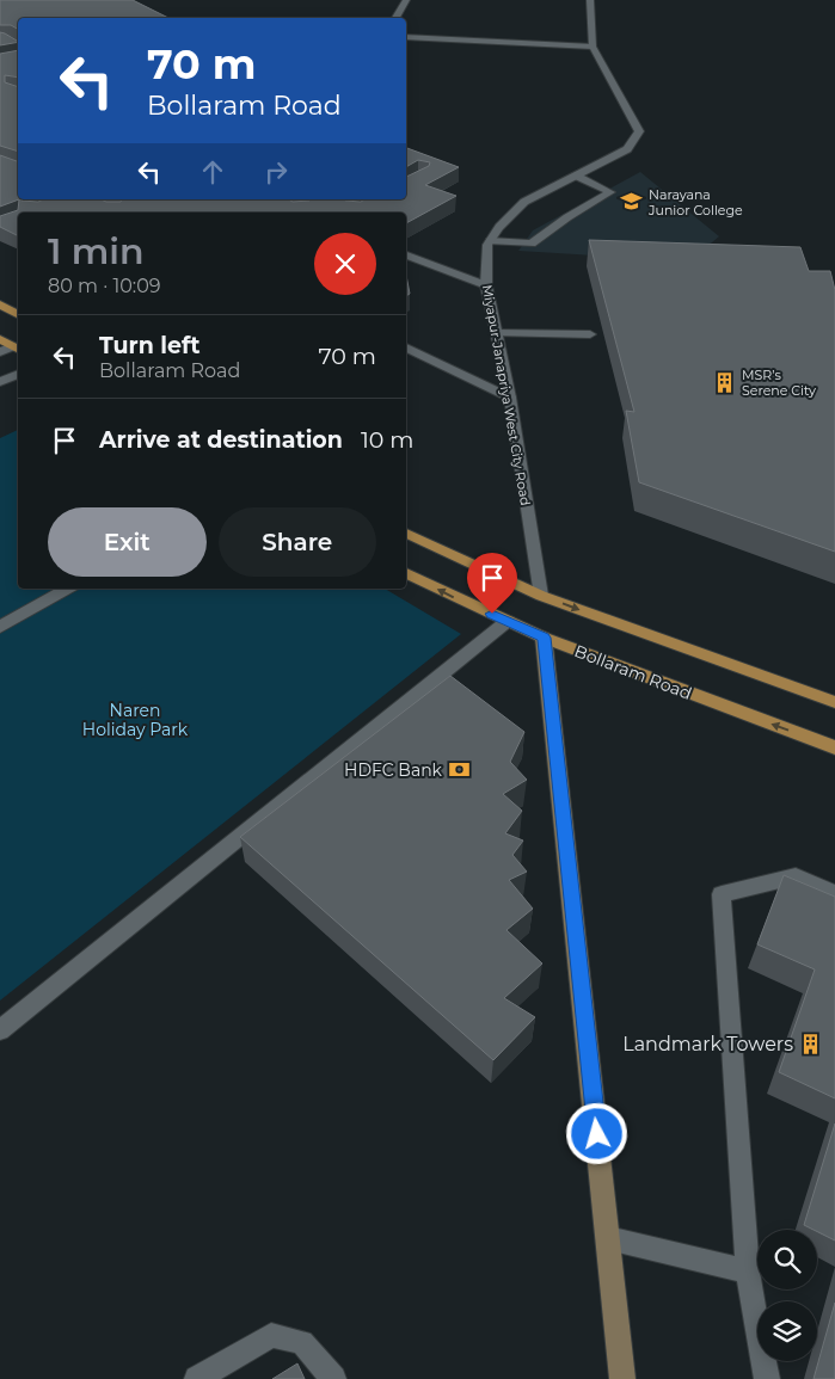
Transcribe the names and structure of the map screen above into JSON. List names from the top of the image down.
{
  "streets": {
    "main road": ["Bollaram Road"],
    "street": ["Miyapur-Janapriya West City Road"]
  },
  "parks": ["Naren Holiday Park"],
  "places": {
    "school or university": ["Narayana Junior College"],
    "building": ["MSR’s Serene City", "Landmark Towers"],
    "bank": ["HDFC Bank"]
  },
  "page": {
    "turn": ["70 m", "Bollaram Road"],
    "heading": ["1 min", "80 m · 10:09"],
    "list": [
      {
        "name": "Turn left",
        "note": "Bollaram Road",
        "value": "70 m"
      },
      {
        "name": "Arrive at destination",
        "value": "10 m"
      }
    ],
    "buttons": ["Exit", "Share"]
  }
}
